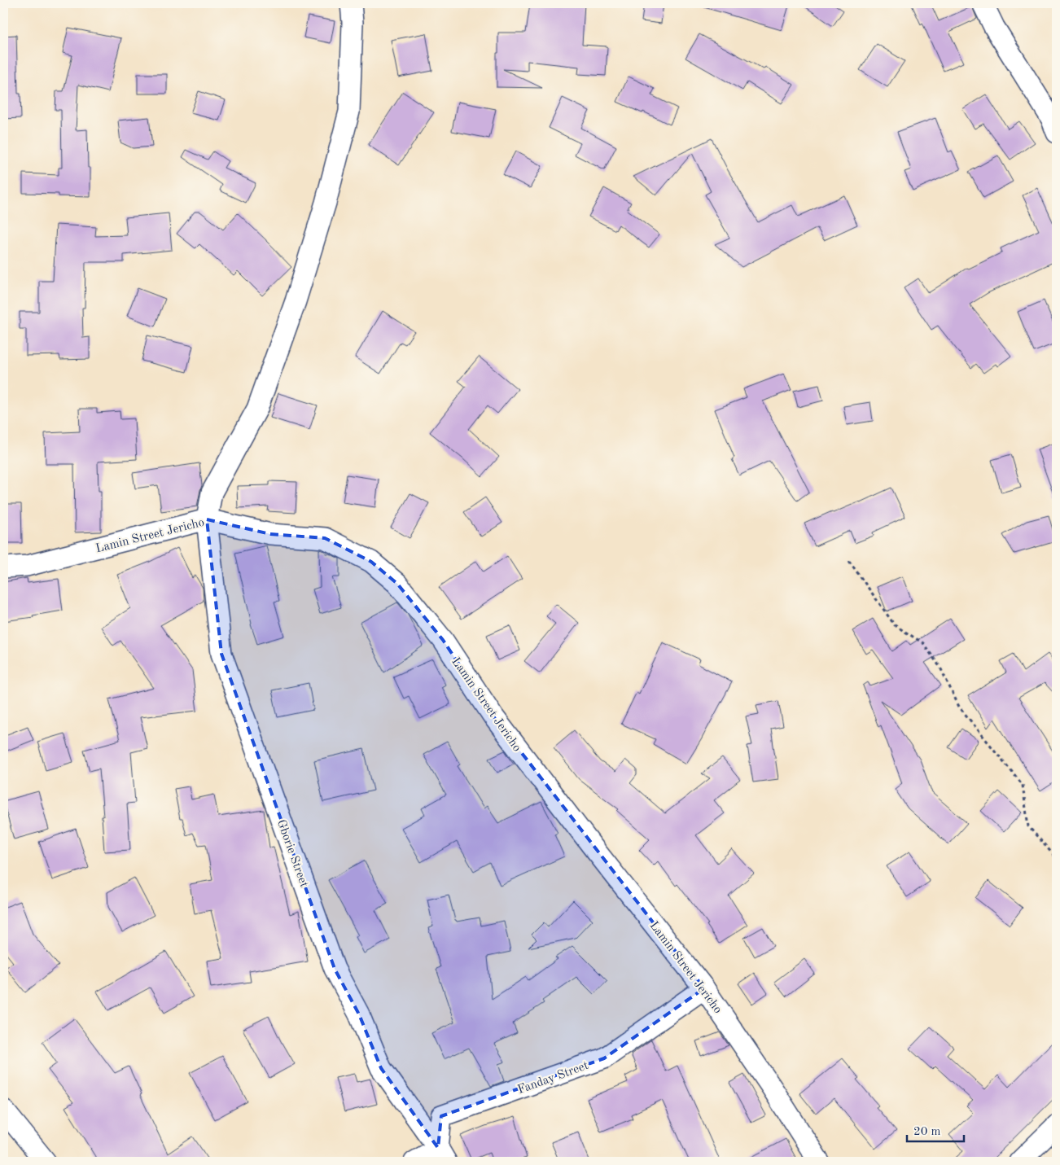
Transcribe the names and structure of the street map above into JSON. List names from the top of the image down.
{
  "streets": {
    "street": ["Lamin Street Jericho", "Gborie Street", "Fanday Street"]
  },
  "crossings": [
    ["Lamin Street Jericho", "Gborie Street"],
    ["Lamin Street Jericho", "Fanday Street"],
    ["Gborie Street", "Fanday Street"]
  ],
  "scale_bar": "20 m"
}
